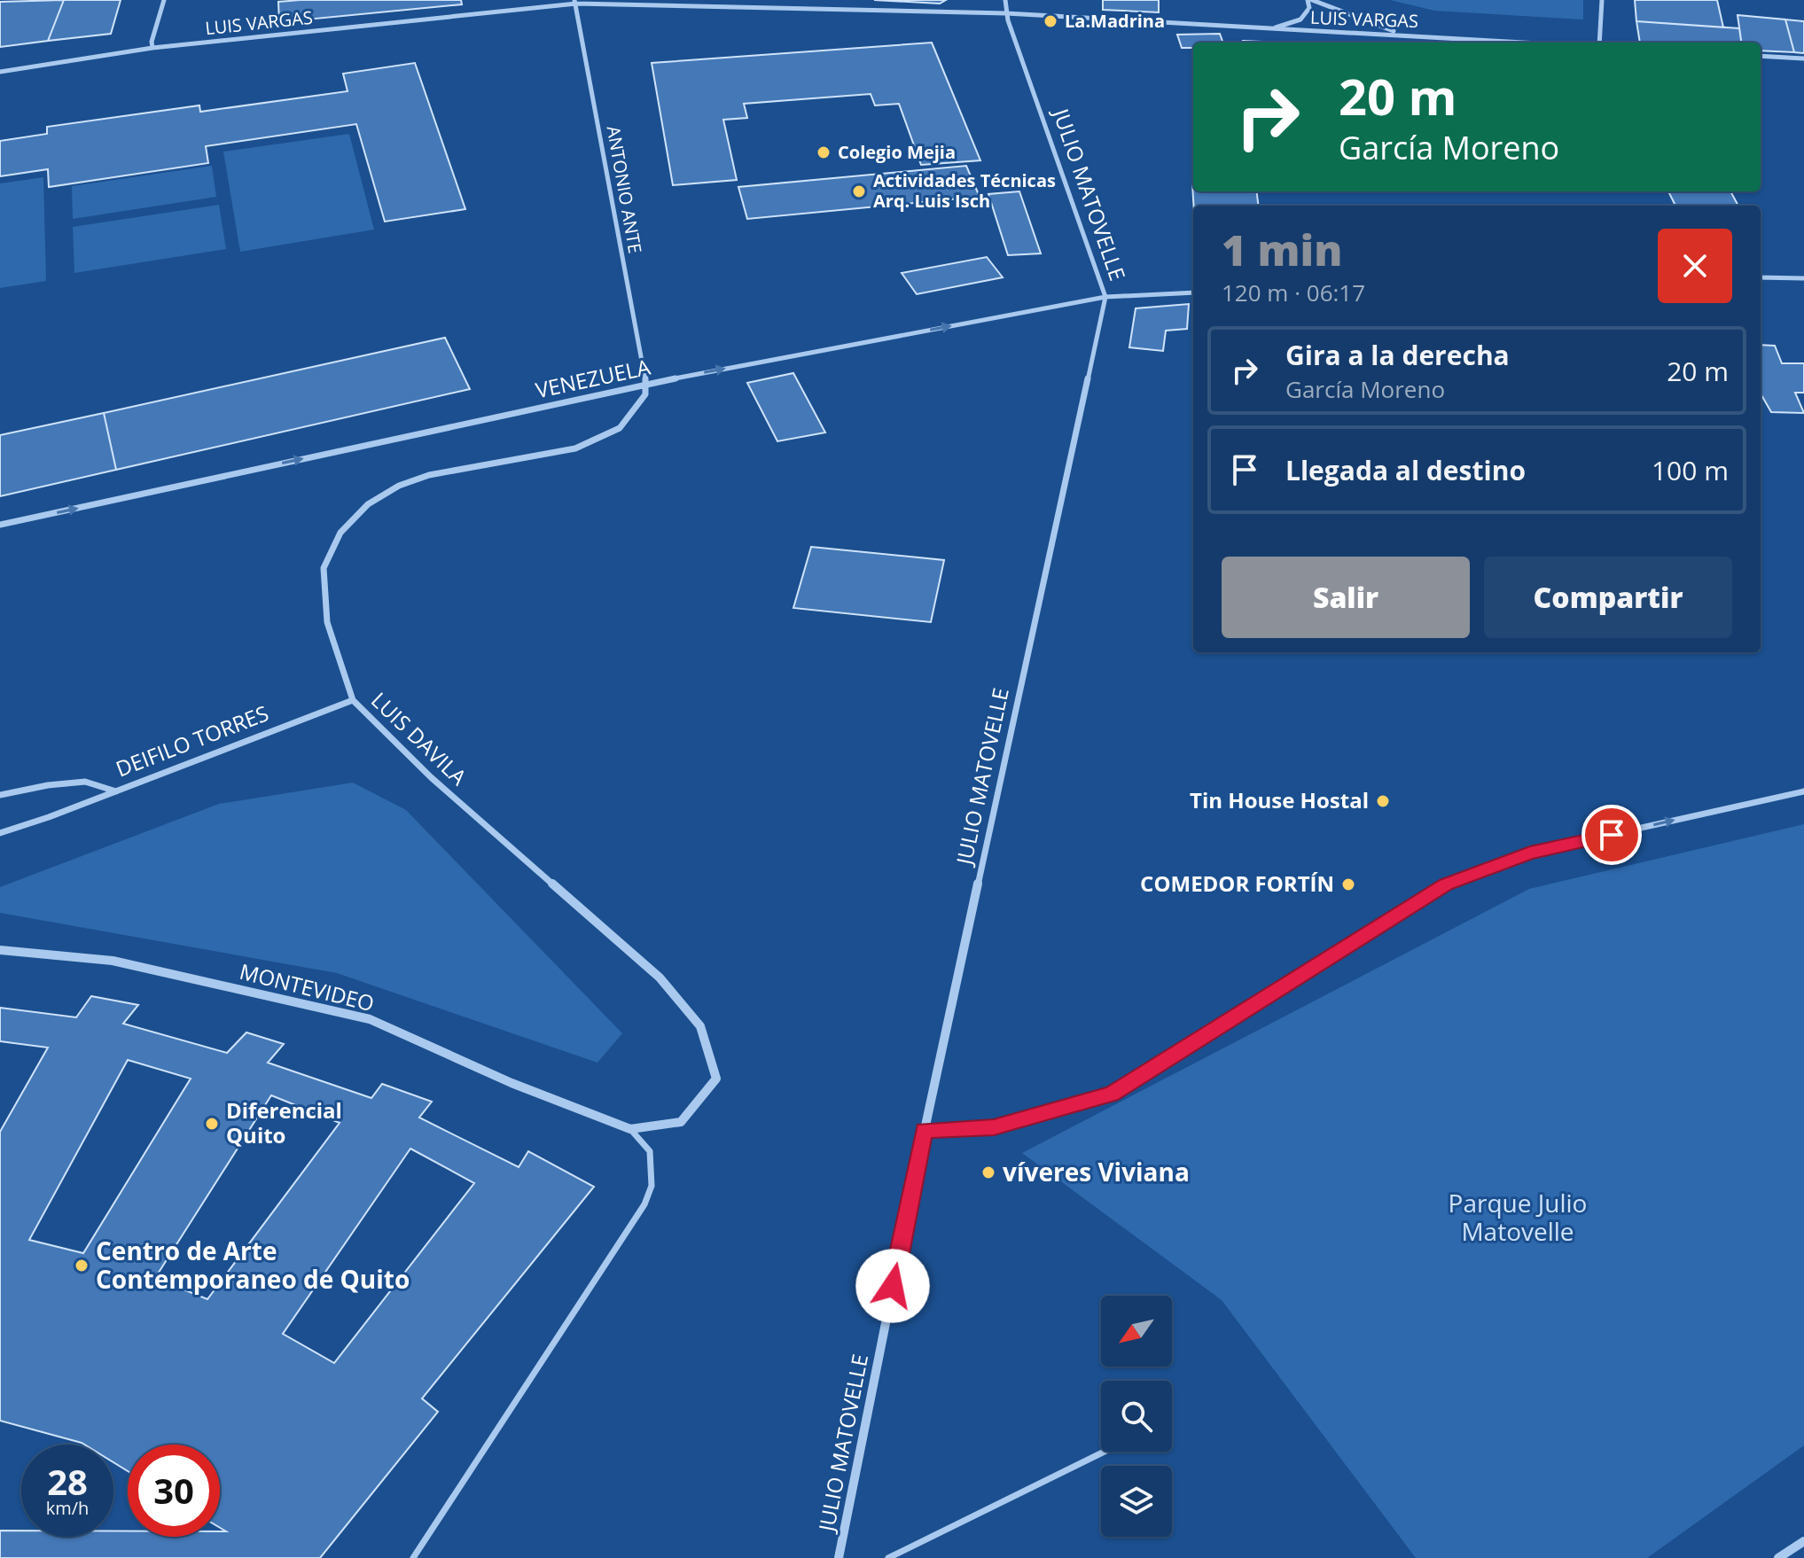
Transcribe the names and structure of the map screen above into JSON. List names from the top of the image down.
{
  "streets": {
    "street": [
      "LUIS VARGAS",
      "ANTONIO ANTE",
      "JULIO MATOVELLE",
      "VENEZUELA",
      "LUIS DAVILA",
      "DEIFILO TORRES",
      "MONTEVIDEO"
    ]
  },
  "crossings": [
    ["LUIS VARGAS", "ANTONIO ANTE"],
    ["LUIS VARGAS", "JULIO MATOVELLE"],
    ["ANTONIO ANTE", "VENEZUELA"],
    ["ANTONIO ANTE", "LUIS DAVILA"],
    ["JULIO MATOVELLE", "VENEZUELA"],
    ["VENEZUELA", "LUIS DAVILA"],
    ["LUIS DAVILA", "DEIFILO TORRES"],
    ["LUIS DAVILA", "MONTEVIDEO"]
  ],
  "one_way": ["VENEZUELA"],
  "parks": ["Parque Julio Matovelle"],
  "places": [
    "La.Madrina",
    "Colegio Mejia",
    "Actividades Técnicas Arq. Luis Isch",
    "Tin House Hostal",
    "COMEDOR FORTÍN",
    "Diferencial Quito",
    "víveres Viviana",
    "Centro de Arte Contemporaneo de Quito"
  ],
  "north": "bottom left",
  "page": {
    "turn": ["20 m", "García Moreno"],
    "heading": ["1 min", "120 m · 06:17"],
    "list": [
      {
        "name": "Gira a la derecha",
        "note": "García Moreno",
        "value": "20 m"
      },
      {
        "name": "Llegada al destino",
        "value": "100 m"
      }
    ],
    "buttons": ["Salir", "Compartir"],
    "speed": "28 km/h",
    "limit": "30"
  }
}
